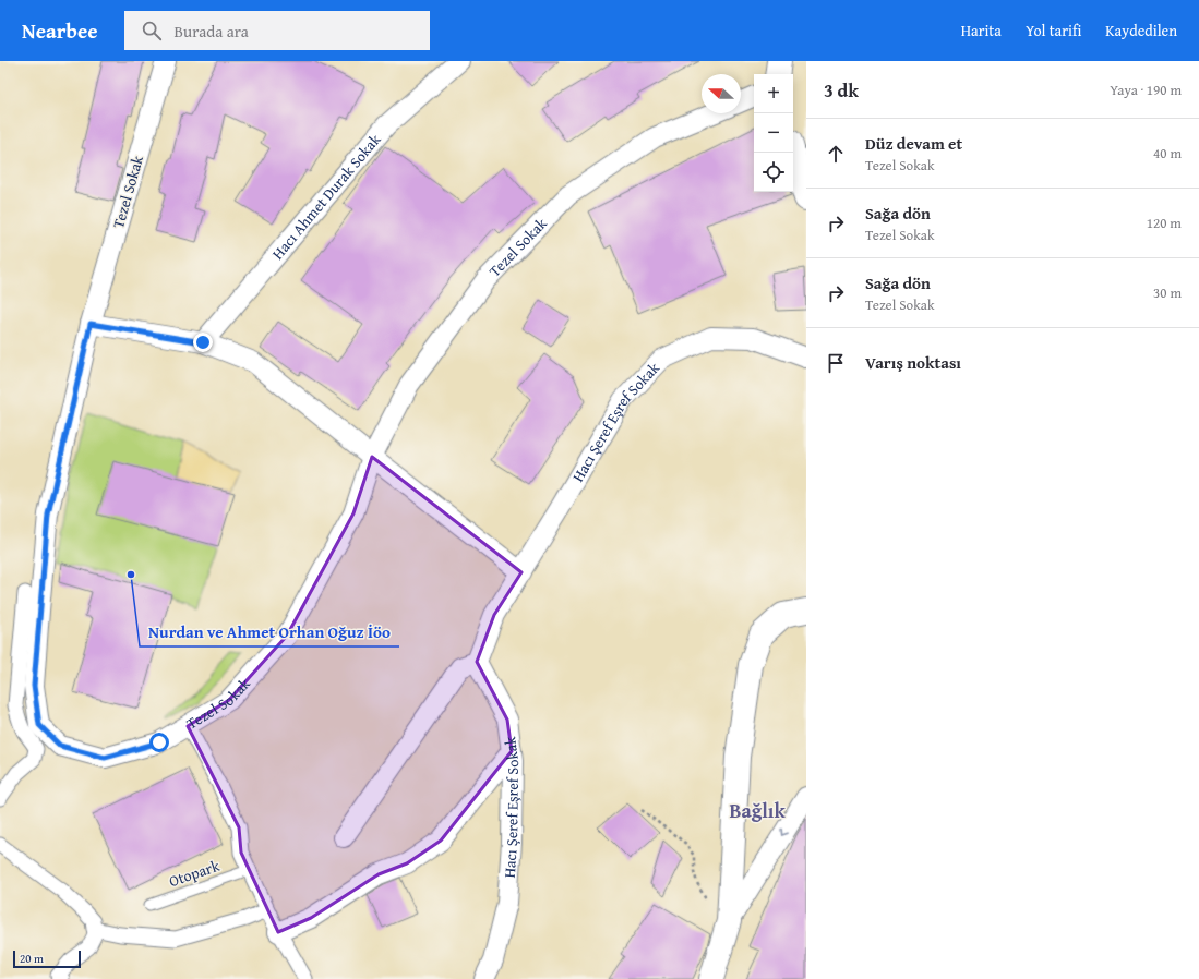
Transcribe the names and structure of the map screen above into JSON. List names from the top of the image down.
{
  "streets": {
    "street": ["Tezel Sokak", "Hacı Ahmet Durak Sokak", "Hacı Şeref Eşref Sokak"],
    "lane": ["Otopark"]
  },
  "districts": ["Bağlık"],
  "places": ["Nurdan ve Ahmet Orhan Oğuz İöo"],
  "scale_bar": "20 m",
  "north": "left",
  "page": {
    "header": "Nearbee",
    "search": "Burada ara",
    "nav": ["Harita", "Yol tarifi", "Kaydedilen"],
    "heading": ["3 dk", "Yaya · 190 m"],
    "map_buttons": ["+", "−"],
    "list": [
      ["Düz devam et", "Tezel Sokak", "40 m"],
      ["Sağa dön", "Tezel Sokak", "120 m"],
      ["Sağa dön", "Tezel Sokak", "30 m"],
      "Varış noktası"
    ],
    "scale": "20 m"
  }
}
